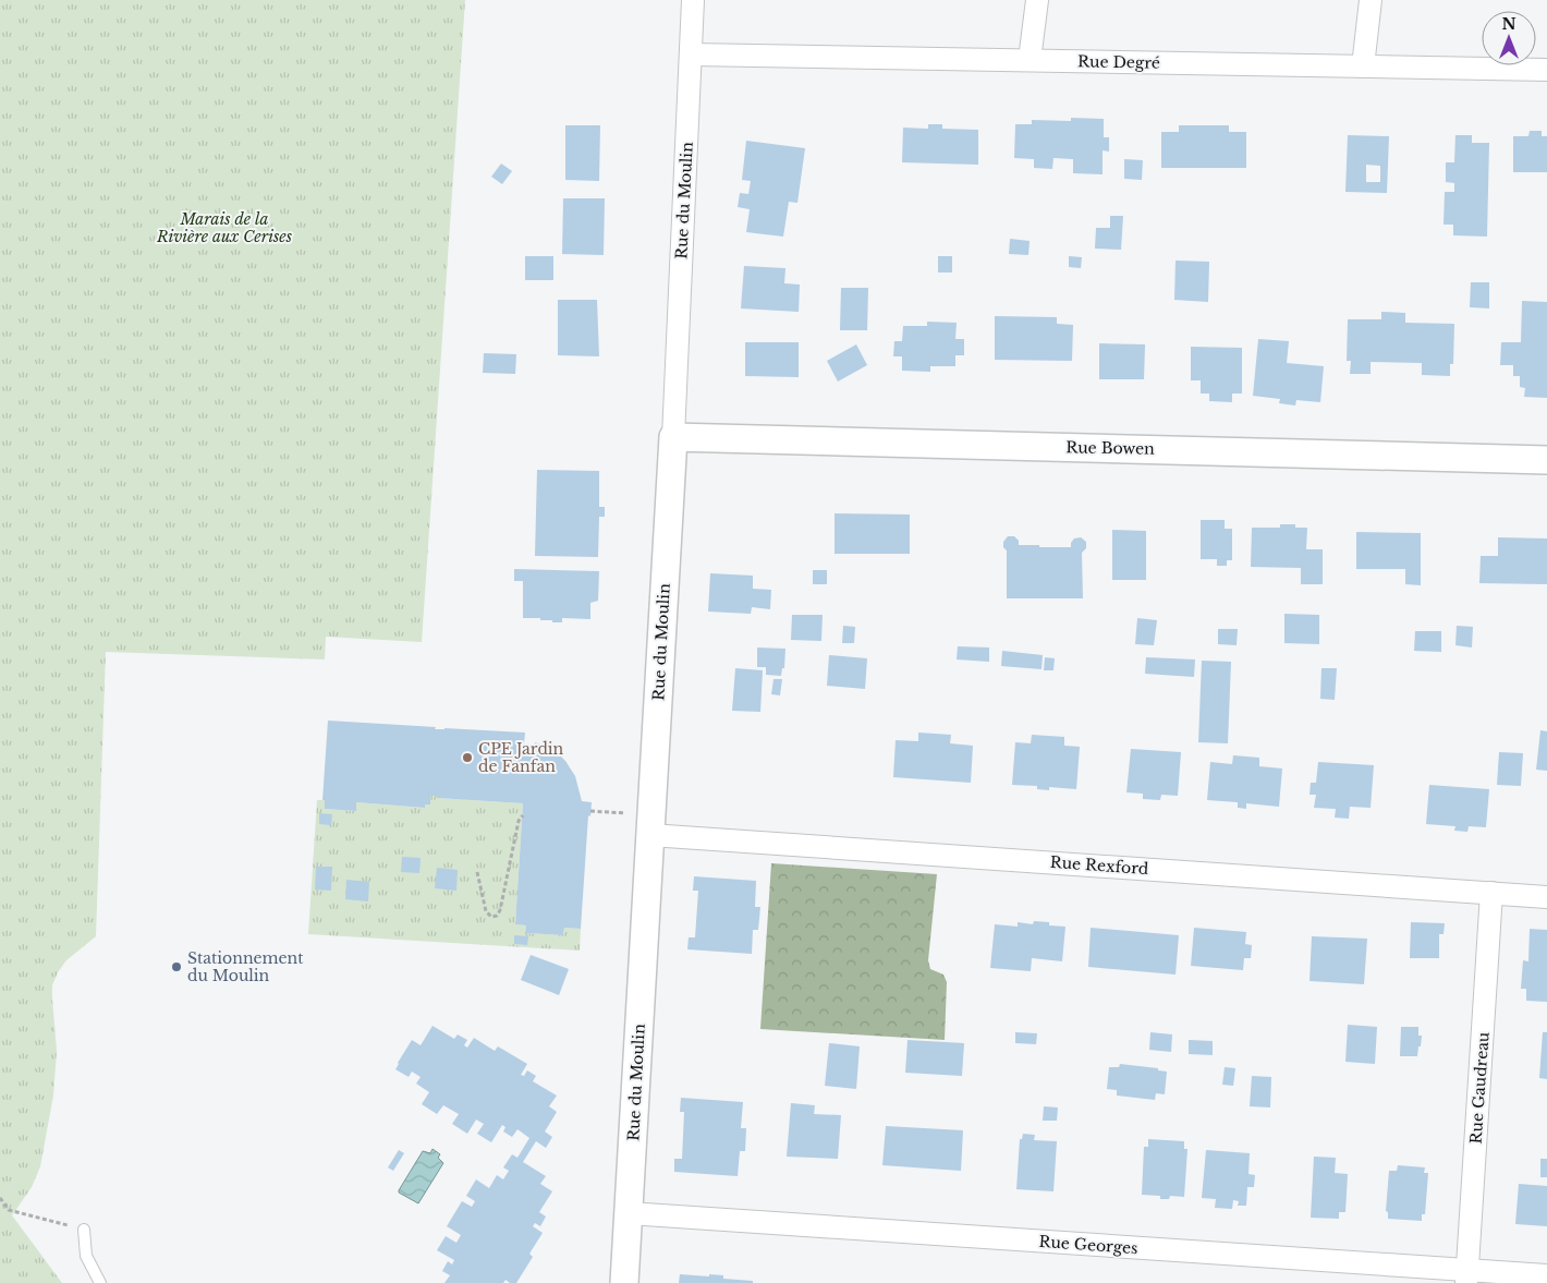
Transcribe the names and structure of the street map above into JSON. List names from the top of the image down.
{
  "streets": {
    "street": [
      "Rue Degré",
      "Rue du Moulin",
      "Rue Bowen",
      "Rue Rexford",
      "Rue Gaudreau",
      "Rue Georges"
    ]
  },
  "crossings": [
    ["Rue Degré", "Rue du Moulin"],
    ["Rue du Moulin", "Rue Bowen"],
    ["Rue du Moulin", "Rue Rexford"],
    ["Rue du Moulin", "Rue Georges"],
    ["Rue Rexford", "Rue Gaudreau"],
    ["Rue Gaudreau", "Rue Georges"]
  ],
  "parks": ["Marais de la Rivière aux Cerises"],
  "places": ["CPE Jardin de Fanfan", "Stationnement du Moulin"],
  "north": "top"
}
